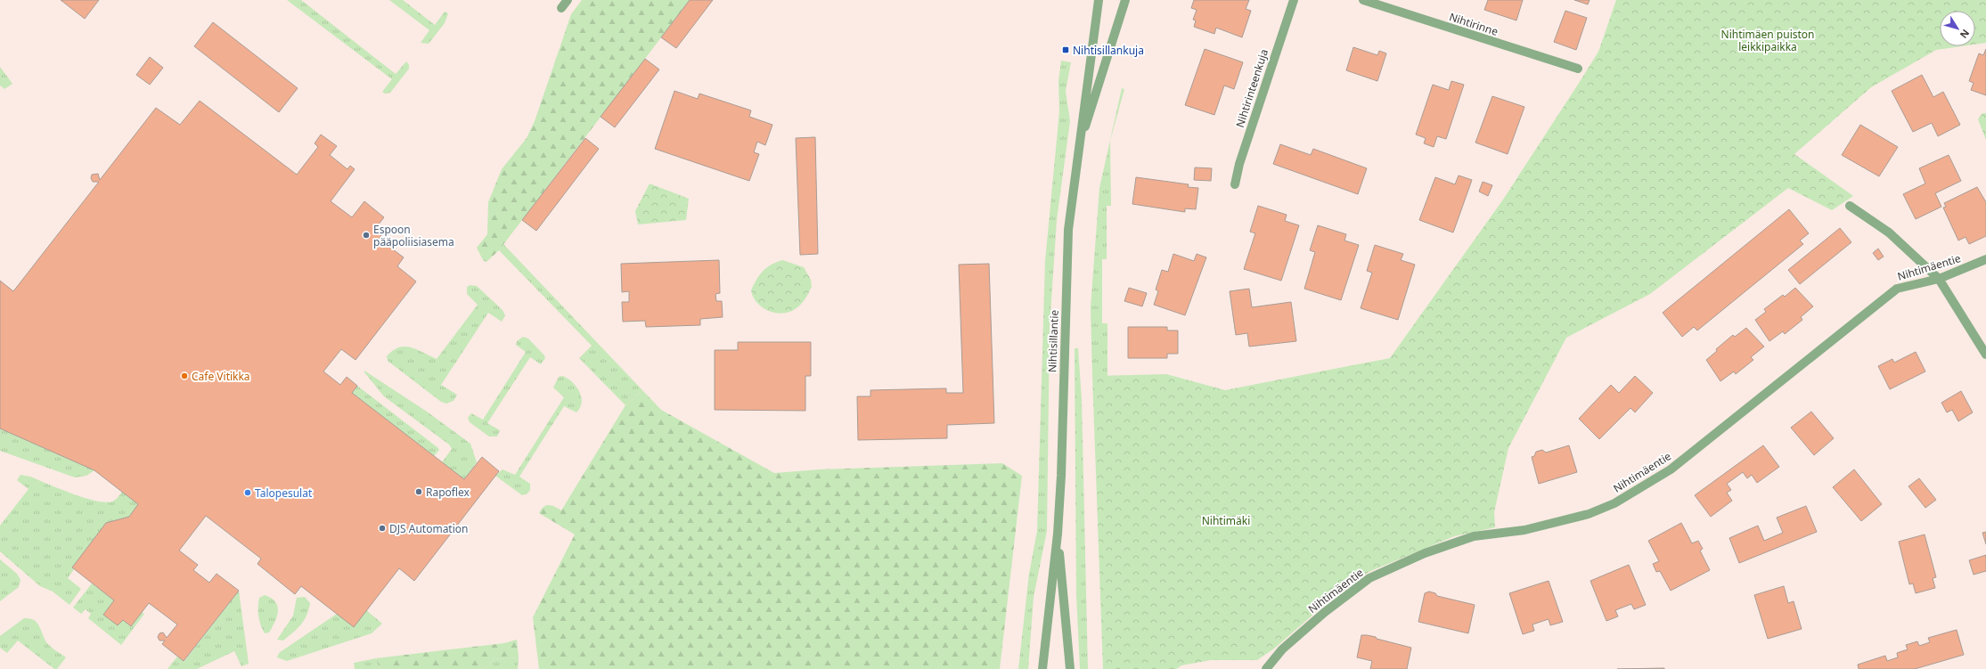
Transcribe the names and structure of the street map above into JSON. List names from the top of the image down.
{
  "streets": {
    "street": [
      "Nihtirinne",
      "Nihtirinteenkuja",
      "Nihtimäentie",
      "Nihtisillantie"
    ]
  },
  "parks": ["Nihtimäen puiston leikkipaikka", "Nihtimäki"],
  "places": {
    "transit": ["Nihtisillankuja"],
    "other": [
      "Espoon pääpoliisiasema",
      "Cafe Vitikka",
      "Rapoflex",
      "Talopesulat",
      "DJS Automation"
    ]
  },
  "north": "bottom right"
}
